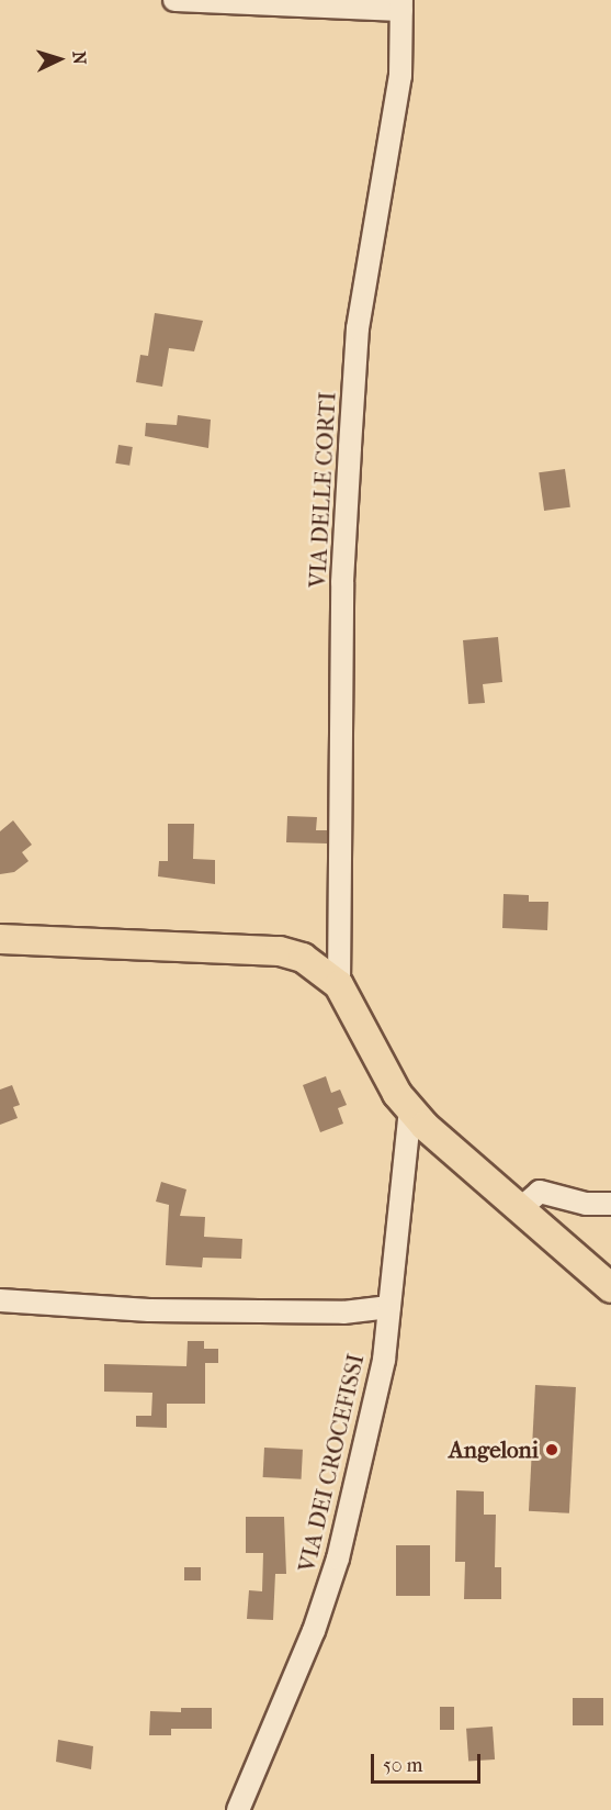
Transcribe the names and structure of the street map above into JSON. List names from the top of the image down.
{
  "streets": {
    "street": ["VIA DELLE CORTI", "VIA DEI CROCEFISSI"]
  },
  "places": ["Angeloni"],
  "scale_bar": "50 m",
  "north": "right"
}
